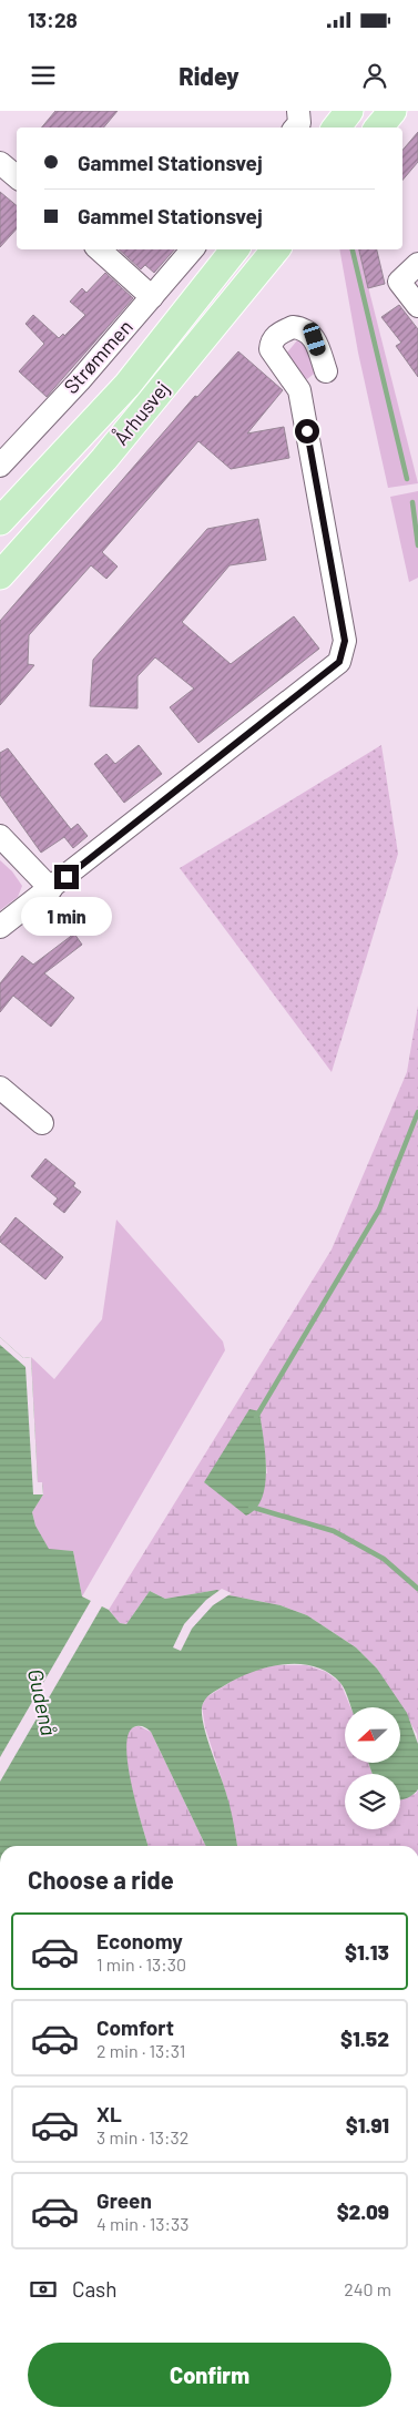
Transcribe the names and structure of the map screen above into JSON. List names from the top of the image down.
{
  "streets": {
    "main road": ["Århusvej"],
    "street": ["Strømmen"]
  },
  "water": ["Gudenå"],
  "north": "left",
  "page": {
    "status": "13:28",
    "header": "Ridey",
    "banner": ["Gammel Stationsvej", "Gammel Stationsvej"],
    "bubble": "1 min",
    "heading": "Choose a ride",
    "list": [
      {
        "name": "Economy",
        "note": "1 min · 13:30",
        "value": "$1.13"
      },
      {
        "name": "Comfort",
        "note": "2 min · 13:31",
        "value": "$1.52"
      },
      {
        "name": "XL",
        "note": "3 min · 13:32",
        "value": "$1.91"
      },
      {
        "name": "Green",
        "note": "4 min · 13:33",
        "value": "$2.09"
      }
    ],
    "pay": ["Cash", "240 m"],
    "buttons": "Confirm"
  }
}
